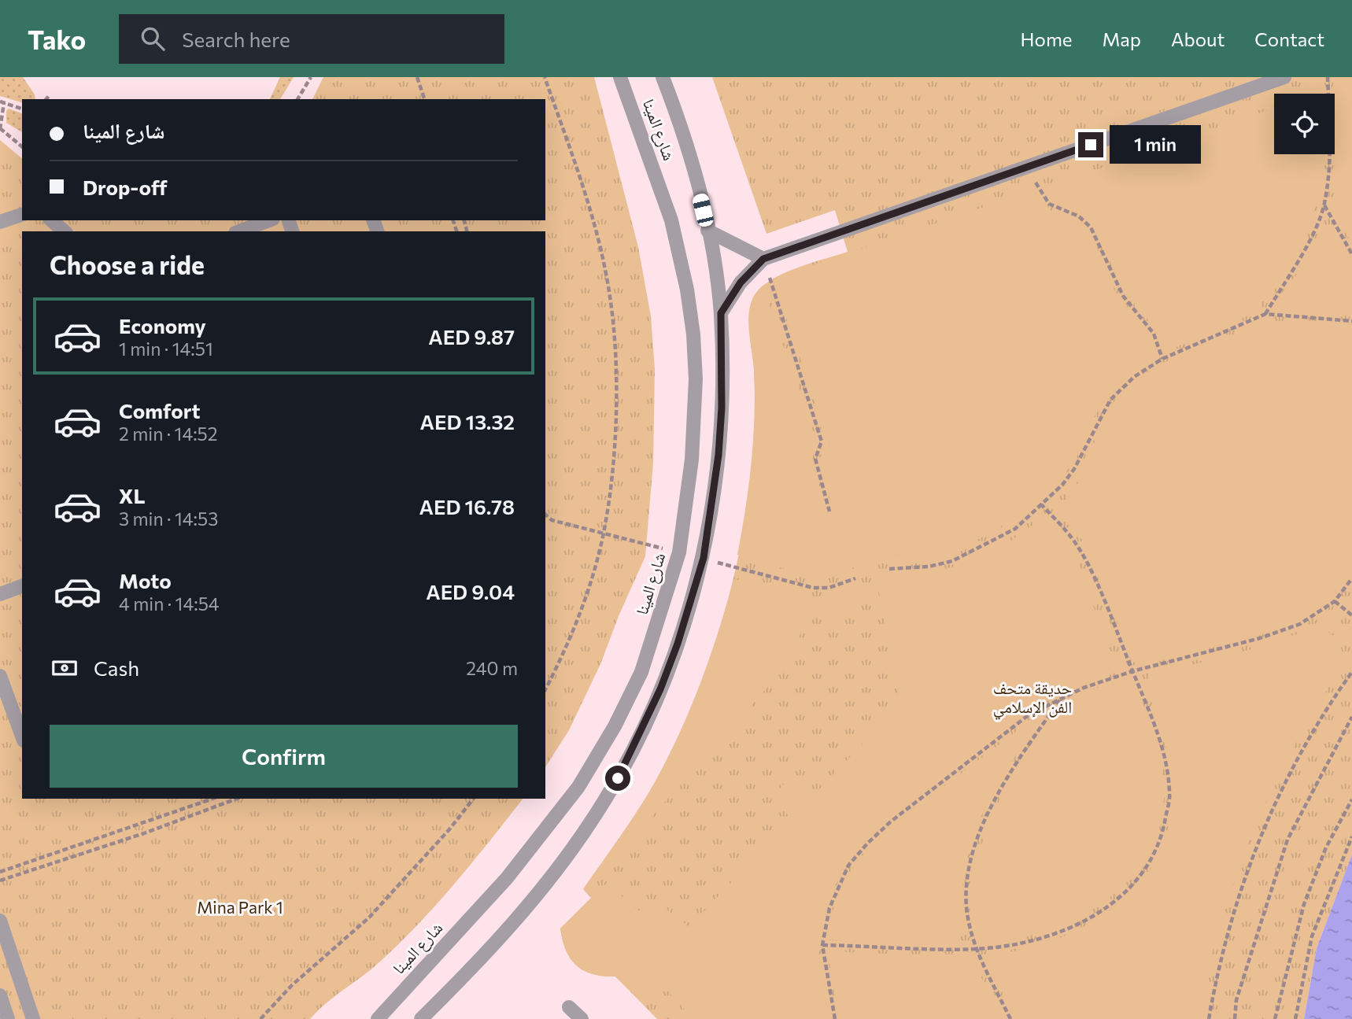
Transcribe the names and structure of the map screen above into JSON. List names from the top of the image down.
{
  "streets": {
    "street": ["شارع المينا"]
  },
  "parks": ["حديقة متحف الفن الإسلامي", "Mina Park 1"],
  "page": {
    "header": "Tako",
    "search": "Search here",
    "nav": [
      "Home",
      "Map",
      "About",
      "Contact"
    ],
    "banner": ["شارع المينا", "Drop-off"],
    "bubble": "1 min",
    "heading": "Choose a ride",
    "list": [
      {
        "name": "Economy",
        "note": "1 min · 14:51",
        "value": "AED 9.87"
      },
      {
        "name": "Comfort",
        "note": "2 min · 14:52",
        "value": "AED 13.32"
      },
      {
        "name": "XL",
        "note": "3 min · 14:53",
        "value": "AED 16.78"
      },
      {
        "name": "Moto",
        "note": "4 min · 14:54",
        "value": "AED 9.04"
      }
    ],
    "pay": ["Cash", "240 m"],
    "buttons": "Confirm"
  }
}
